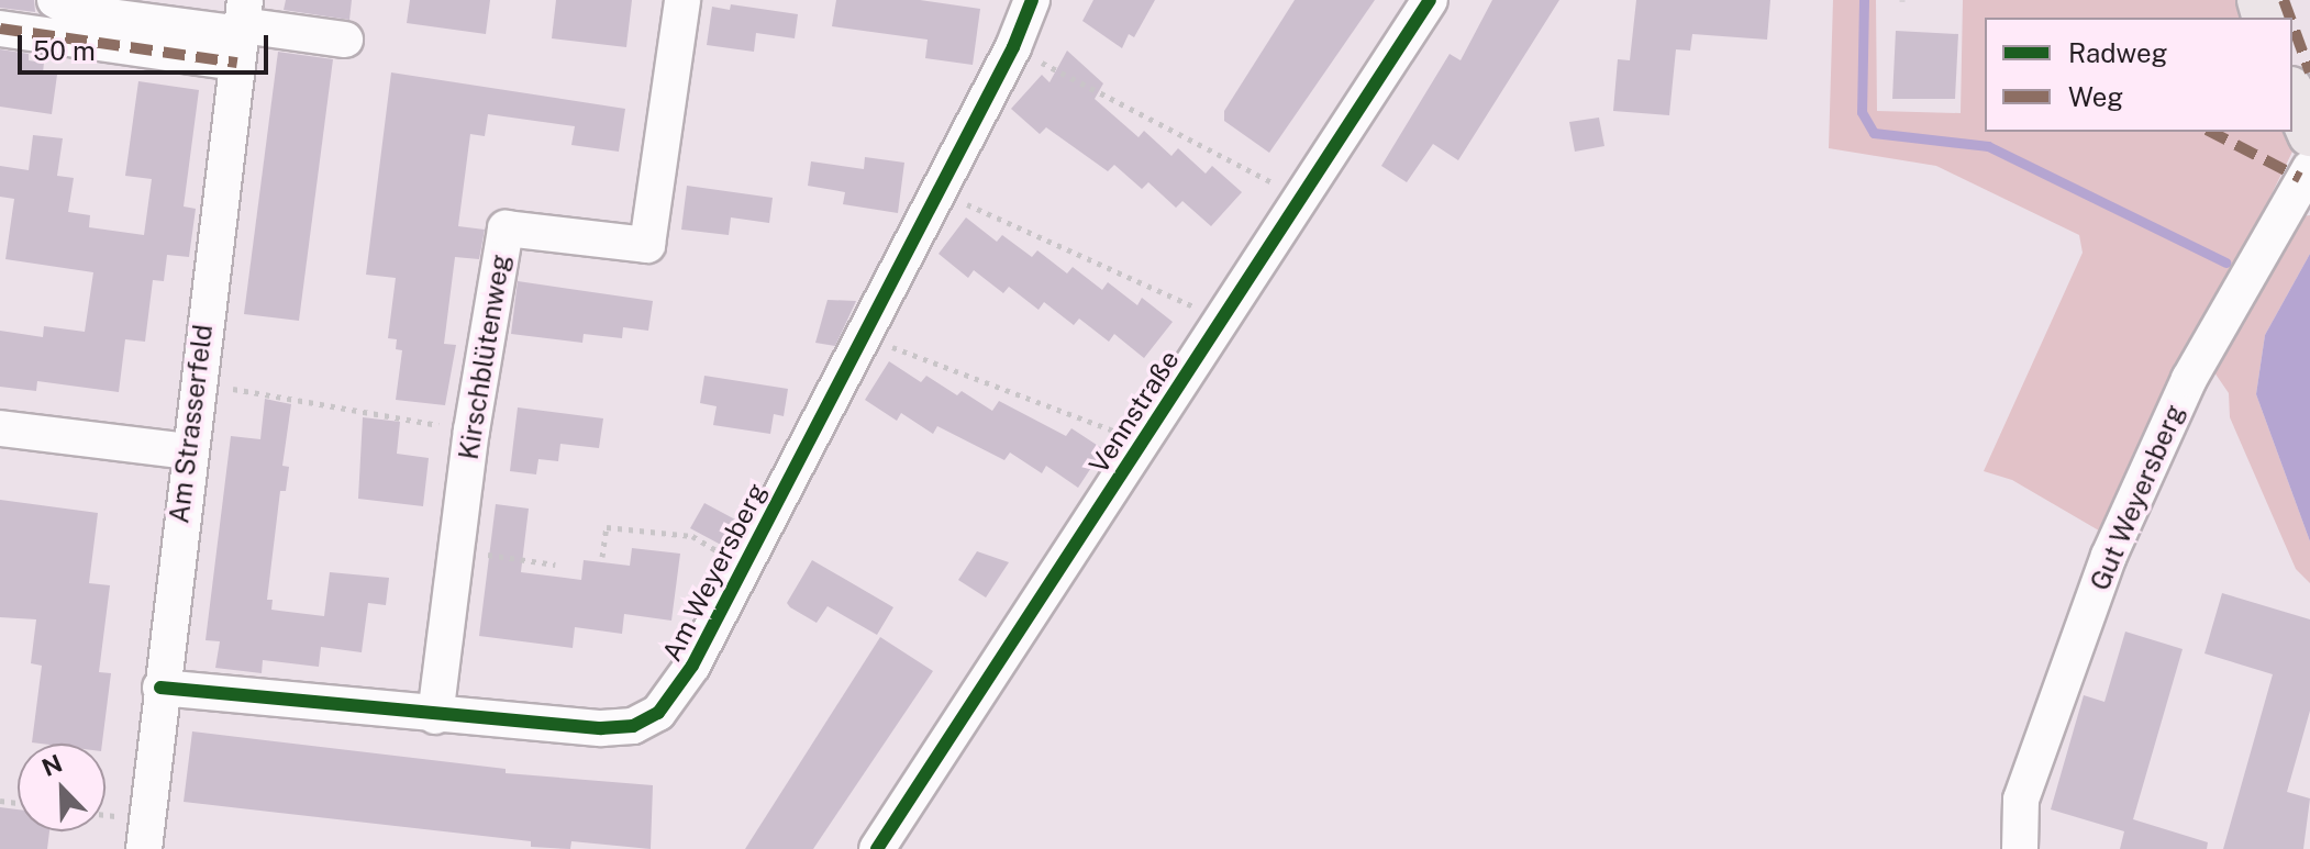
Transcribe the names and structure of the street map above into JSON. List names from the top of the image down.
{
  "streets": {
    "street": [
      "Kirschblütenweg",
      "Vennstraße",
      "Am Strasserfeld",
      "Gut Weyersberg",
      "Am Weyersberg"
    ]
  },
  "crossings": [
    ["Kirschblütenweg", "Am Weyersberg"],
    ["Am Strasserfeld", "Am Weyersberg"]
  ],
  "legend": ["Radweg", "Weg"],
  "scale_bar": "50 m",
  "north": "top left"
}
